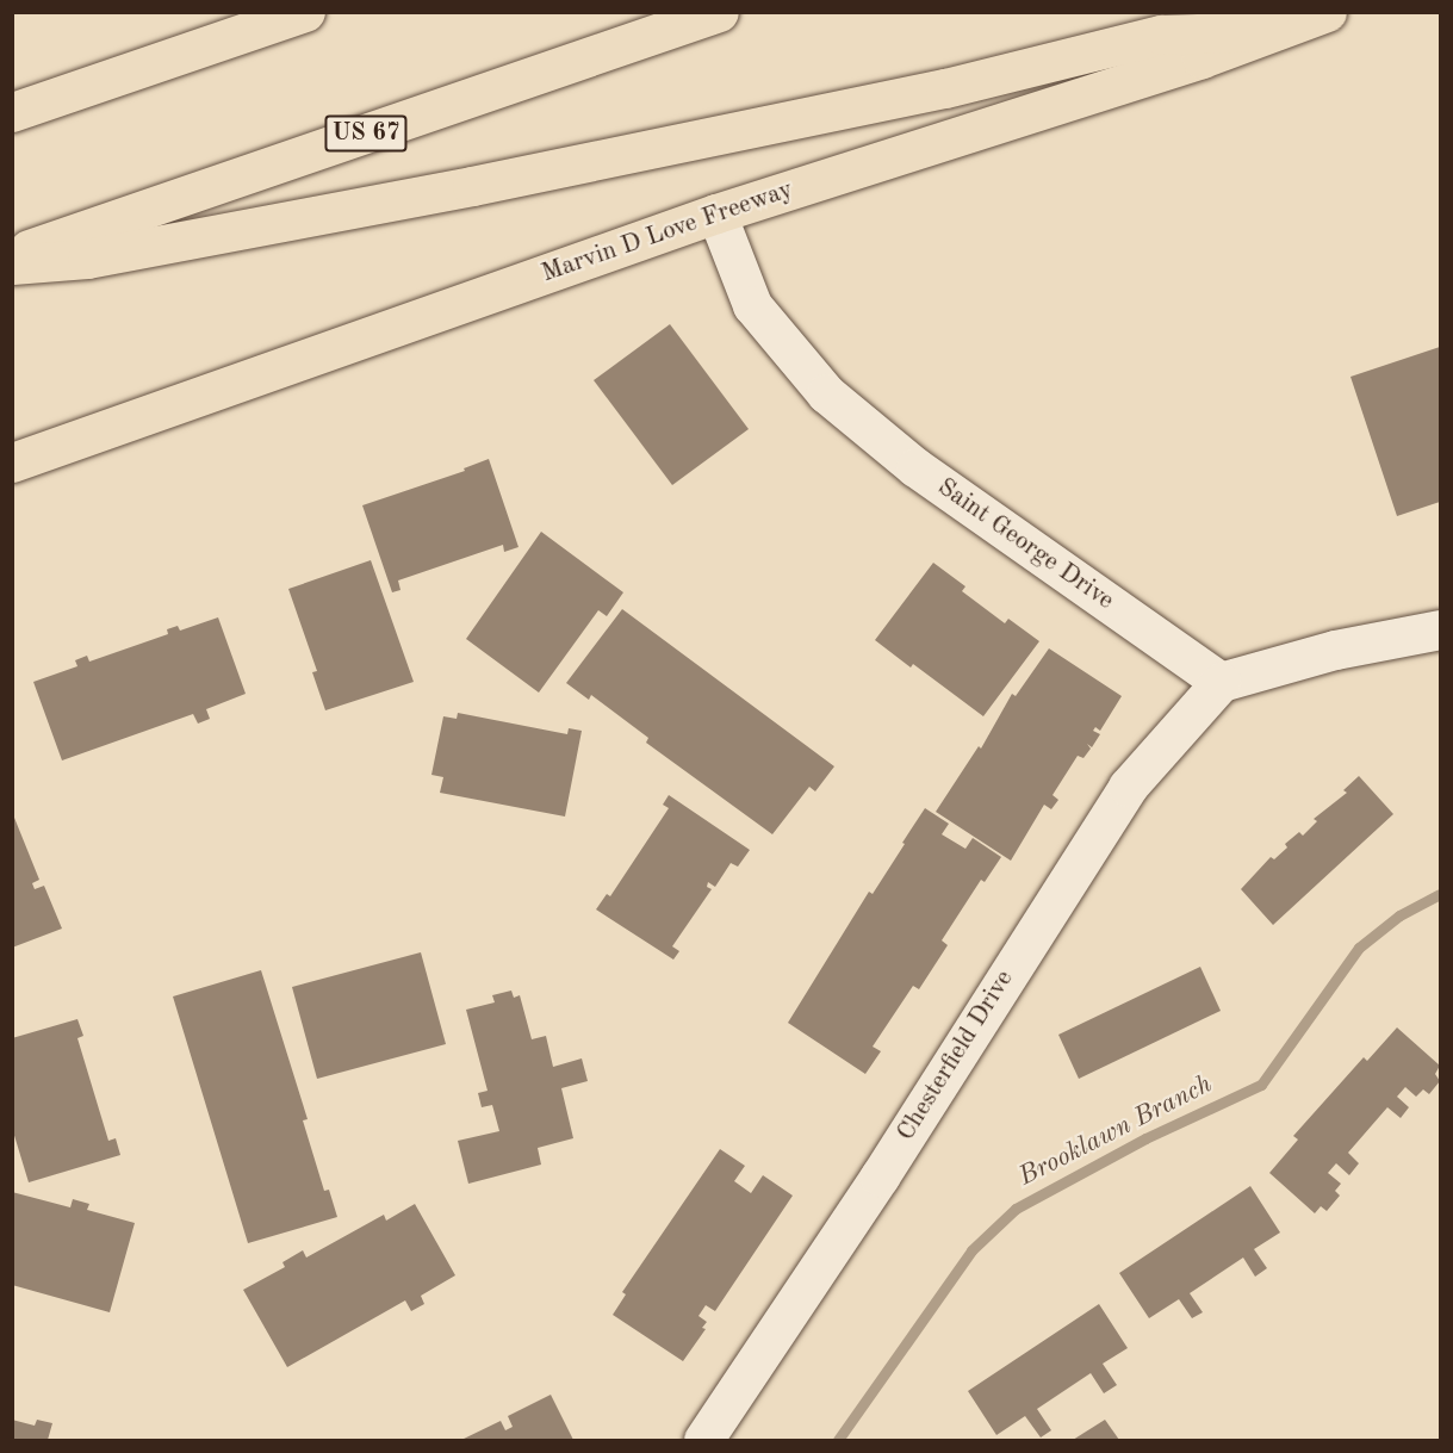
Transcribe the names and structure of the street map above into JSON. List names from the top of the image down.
{
  "streets": {
    "main road": ["US 67", "Marvin D Love Freeway"],
    "street": ["Saint George Drive", "Chesterfield Drive"]
  },
  "crossings": [
    ["Marvin D Love Freeway", "Saint George Drive"],
    ["Saint George Drive", "Chesterfield Drive"]
  ],
  "water": ["Brooklawn Branch"]
}
